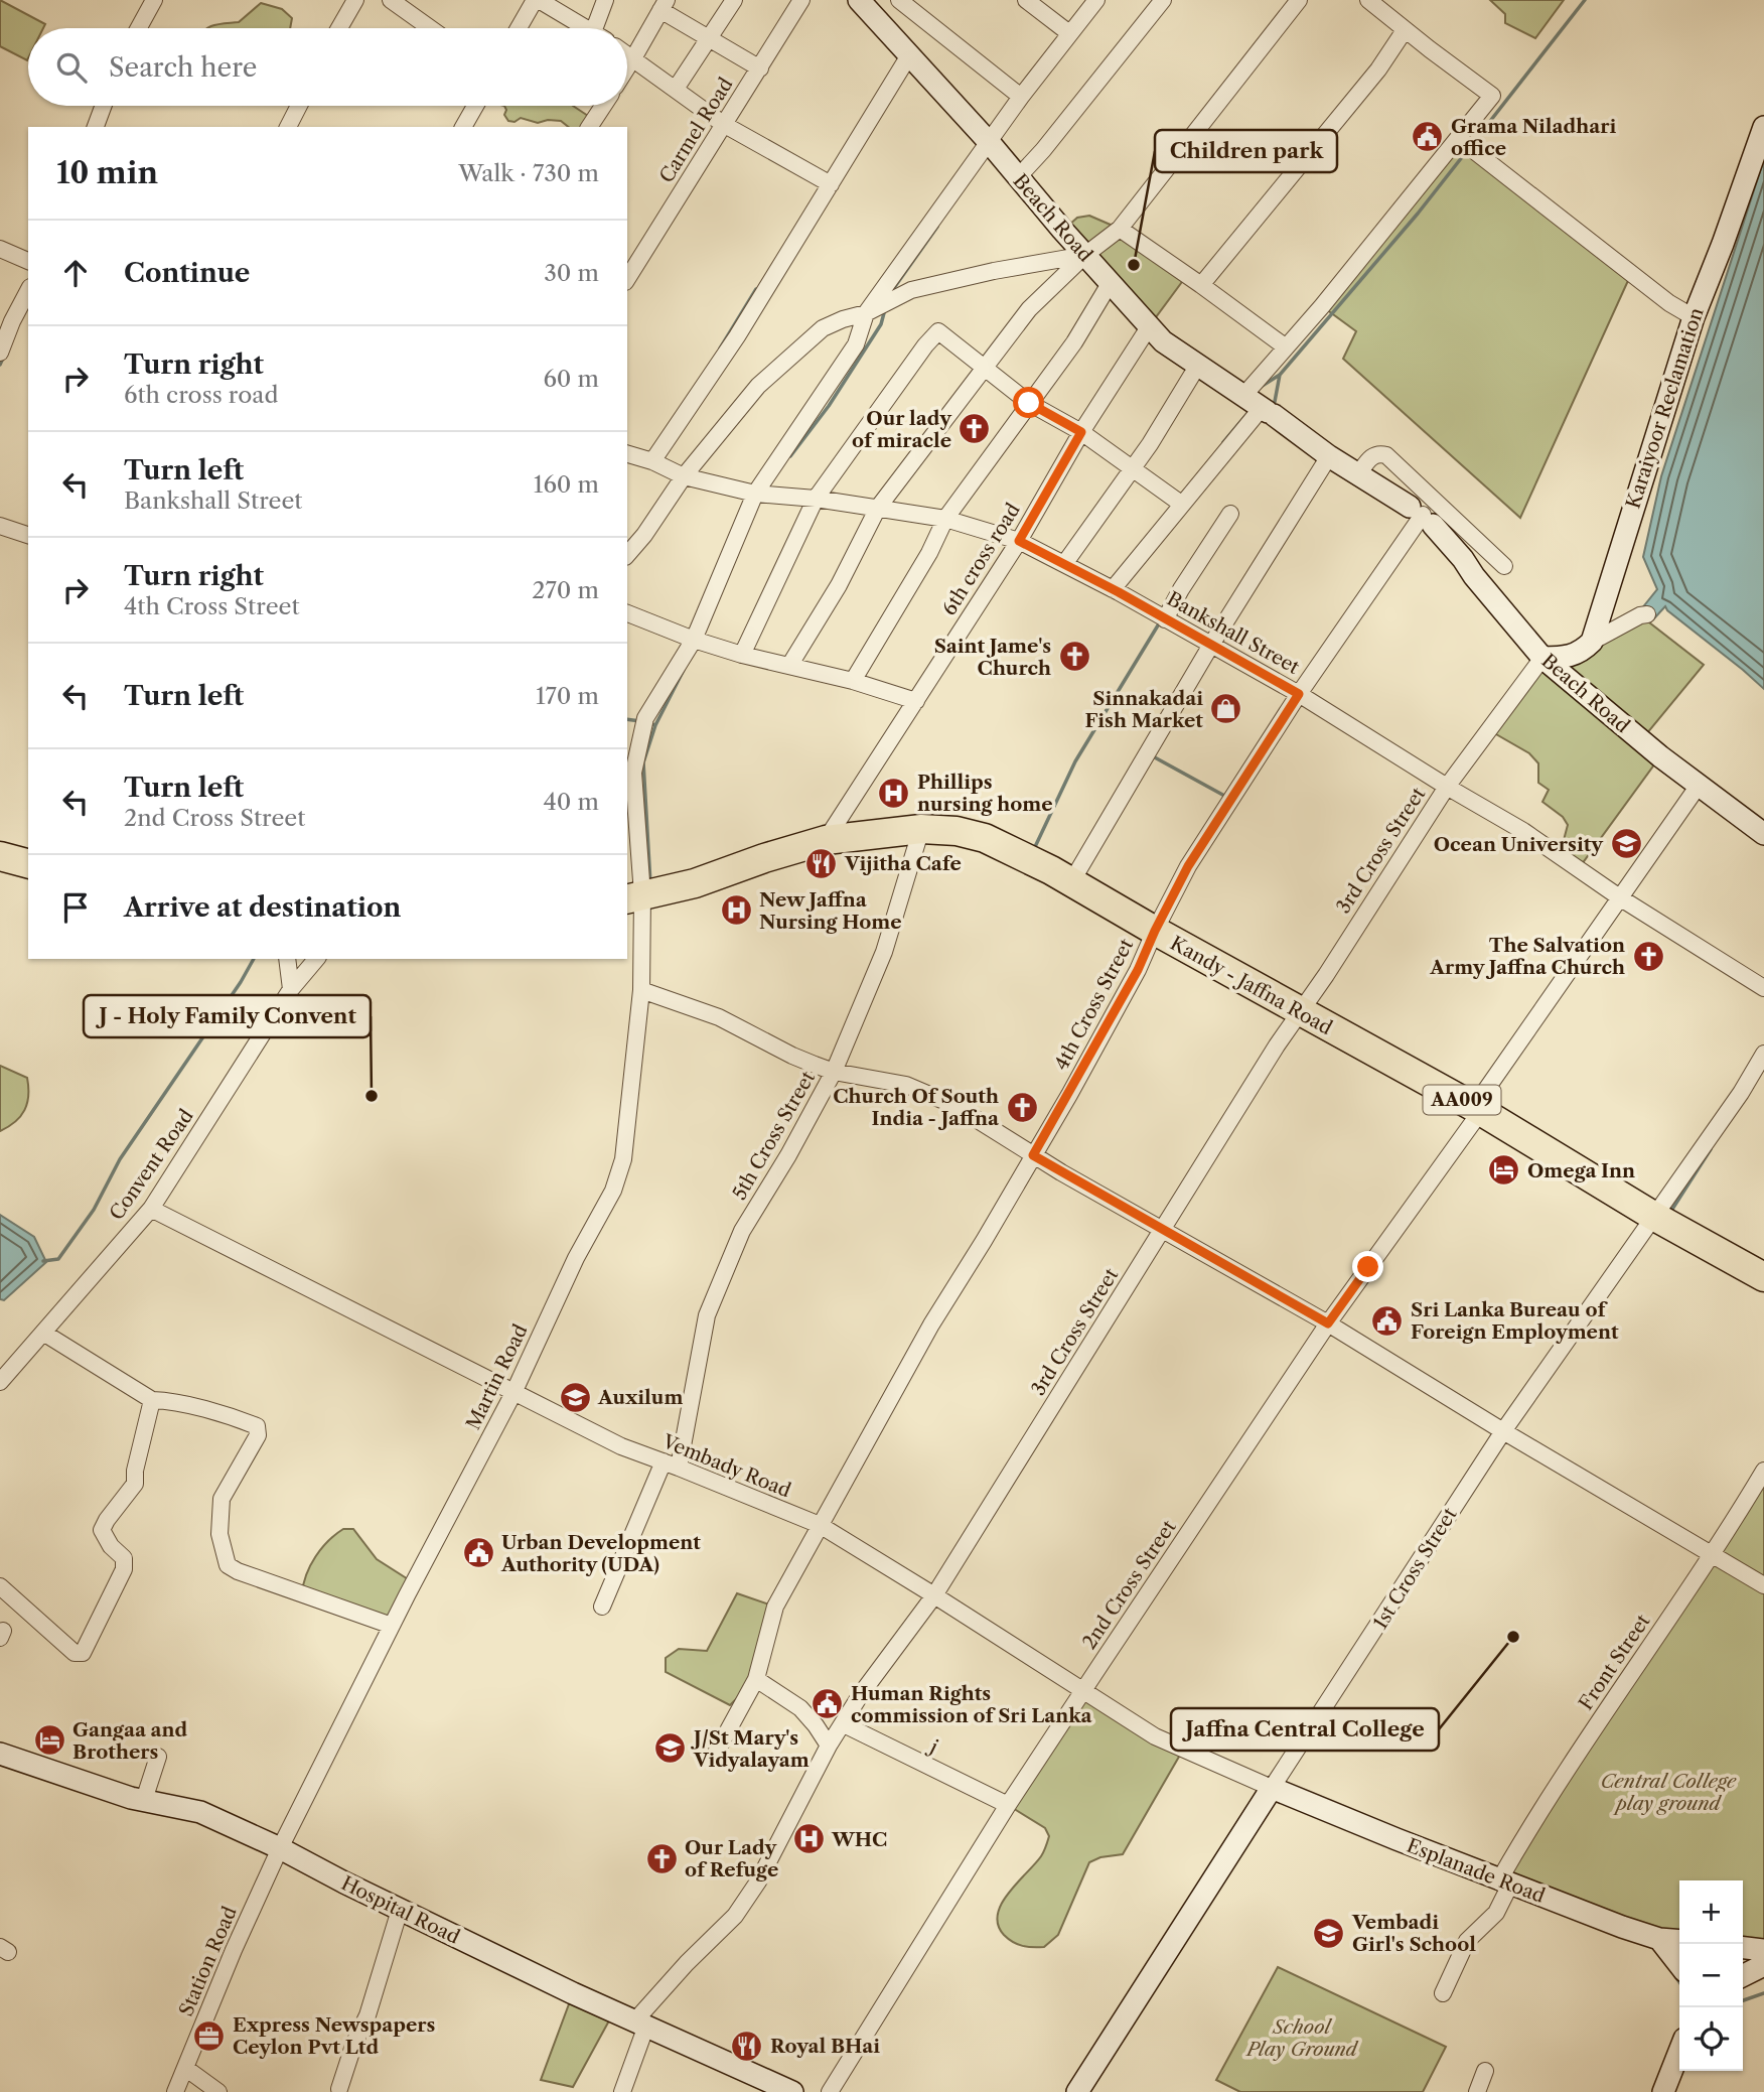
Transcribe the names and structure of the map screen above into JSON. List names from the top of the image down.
{
  "streets": {
    "highway": ["Kandy - Jaffna Road", "AA009"],
    "street": [
      "Carmel Road",
      "Beach Road",
      "Karaiyoor Reclamation",
      "6th cross road",
      "Bankshall Street",
      "3rd Cross Street",
      "4th Cross Street",
      "5th Cross Street",
      "Convent Road",
      "Martin Road",
      "Vembady Road",
      "1st Cross Street",
      "2nd Cross Street",
      "Front Street",
      "j",
      "Esplanade Road",
      "Hospital Road",
      "Station Road"
    ]
  },
  "crossings": [
    ["Beach Road", "3rd Cross Street"],
    ["Beach Road", "4th Cross Street"],
    ["Beach Road", "Martin Road"],
    ["Beach Road", "2nd Cross Street"],
    ["6th cross road", "Bankshall Street"],
    ["6th cross road", "Kandy - Jaffna Road"],
    ["Bankshall Street", "3rd Cross Street"],
    ["Bankshall Street", "4th Cross Street"],
    ["Bankshall Street", "Martin Road"],
    ["Bankshall Street", "2nd Cross Street"],
    ["3rd Cross Street", "Kandy - Jaffna Road"],
    ["3rd Cross Street", "Vembady Road"],
    ["3rd Cross Street", "j"],
    ["3rd Cross Street", "Hospital Road"],
    ["Kandy - Jaffna Road", "4th Cross Street"],
    ["Kandy - Jaffna Road", "5th Cross Street"],
    ["Kandy - Jaffna Road", "Martin Road"],
    ["Kandy - Jaffna Road", "1st Cross Street"],
    ["Kandy - Jaffna Road", "2nd Cross Street"],
    ["4th Cross Street", "Vembady Road"],
    ["5th Cross Street", "Vembady Road"],
    ["Convent Road", "Vembady Road"],
    ["Martin Road", "Vembady Road"],
    ["Martin Road", "Hospital Road"],
    ["Martin Road", "Station Road"],
    ["Vembady Road", "1st Cross Street"],
    ["Vembady Road", "2nd Cross Street"],
    ["Vembady Road", "Esplanade Road"],
    ["1st Cross Street", "Esplanade Road"],
    ["2nd Cross Street", "j"],
    ["Front Street", "Esplanade Road"],
    ["Hospital Road", "Station Road"]
  ],
  "parks": ["Central College play ground", "School Play Ground"],
  "places": {
    "public building": [
      "Grama Niladhari office",
      "Sri Lanka Bureau of Foreign Employment",
      "Urban Development Authority (UDA)",
      "Human Rights commission of Sri Lanka"
    ],
    "other": ["Children park", "J - Holy Family Convent", "Jaffna Central College"],
    "church": [
      "Our lady of miracle",
      "Saint Jame's Church",
      "The Salvation Army Jaffna Church",
      "Church Of South India - Jaffna",
      "Our Lady of Refuge"
    ],
    "shop": ["Sinnakadai Fish Market"],
    "hospital": ["Phillips nursing home", "New Jaffna Nursing Home", "WHC"],
    "school or university": [
      "Ocean University",
      "Auxilum",
      "J/St Mary's Vidyalayam",
      "Vembadi Girl's School"
    ],
    "restaurant": ["Vijitha Cafe", "Royal BHai"],
    "hotel": ["Omega Inn", "Gangaa and Brothers"],
    "office": ["Express Newspapers Ceylon Pvt Ltd"]
  },
  "page": {
    "search": "Search here",
    "heading": ["10 min", "Walk · 730 m"],
    "list": [
      ["Continue", "30 m"],
      ["Turn right", "6th cross road", "60 m"],
      ["Turn left", "Bankshall Street", "160 m"],
      ["Turn right", "4th Cross Street", "270 m"],
      ["Turn left", "170 m"],
      ["Turn left", "2nd Cross Street", "40 m"],
      "Arrive at destination"
    ],
    "map_buttons": ["+", "−"]
  }
}
